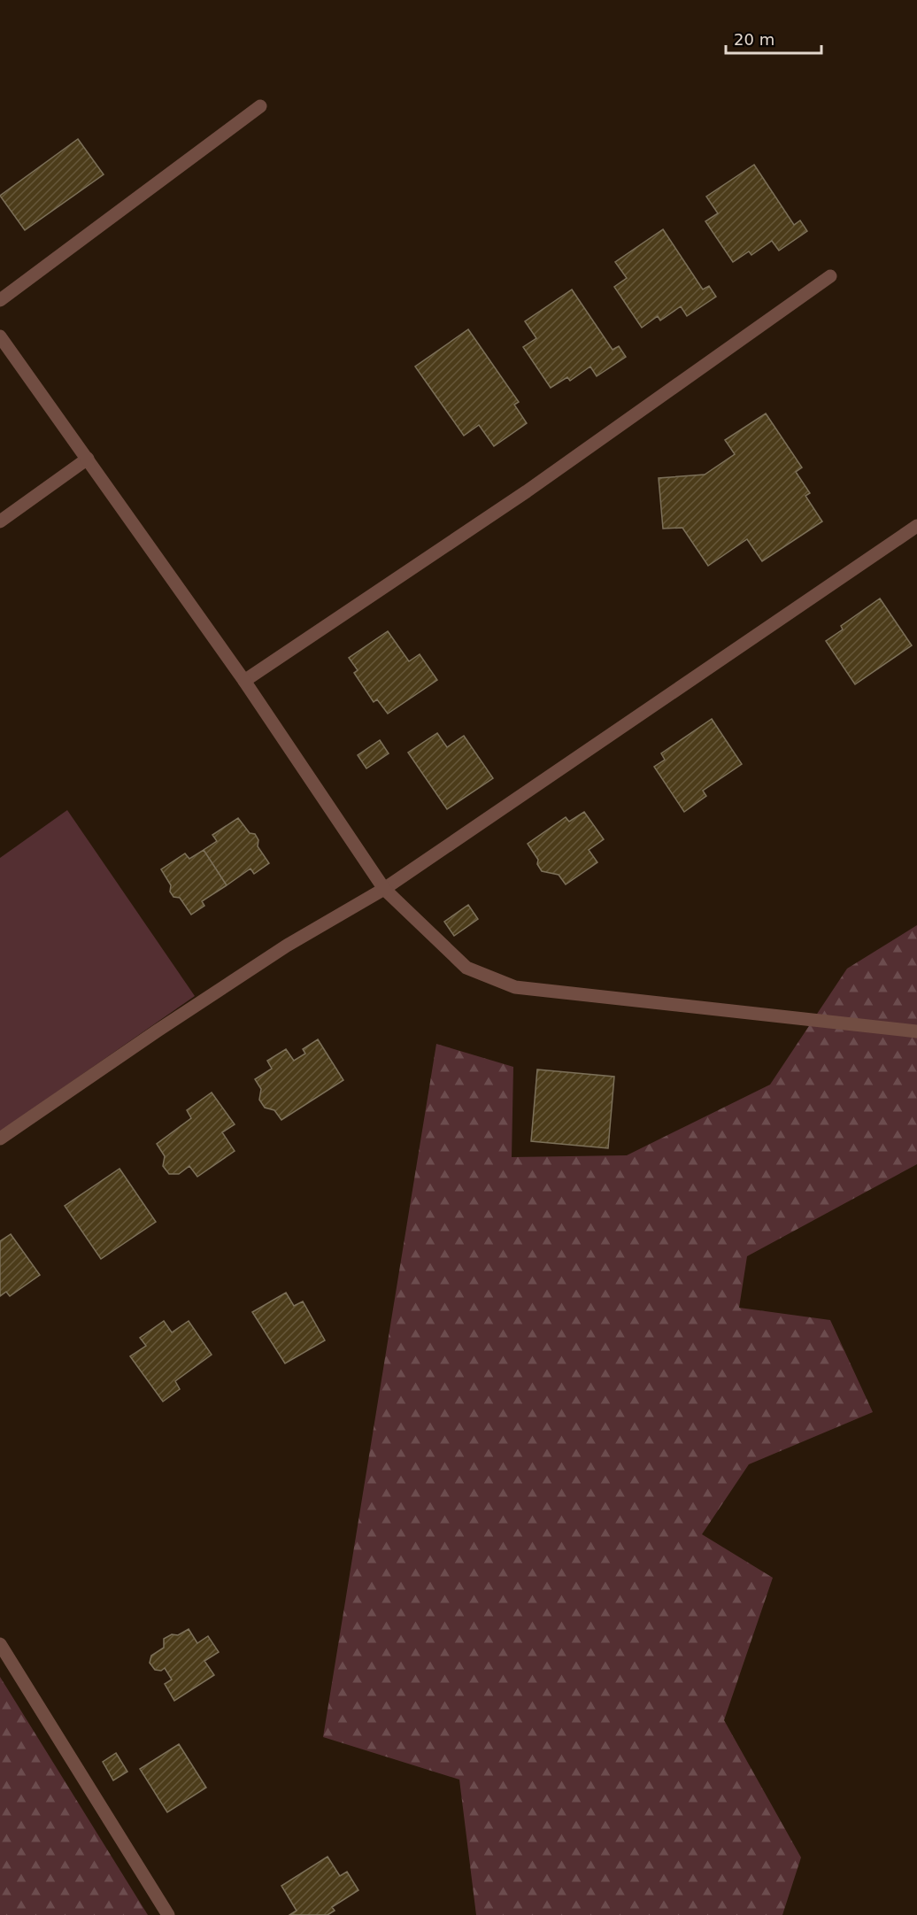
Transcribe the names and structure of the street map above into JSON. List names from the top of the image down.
{
  "scale_bar": "20 m"
}
